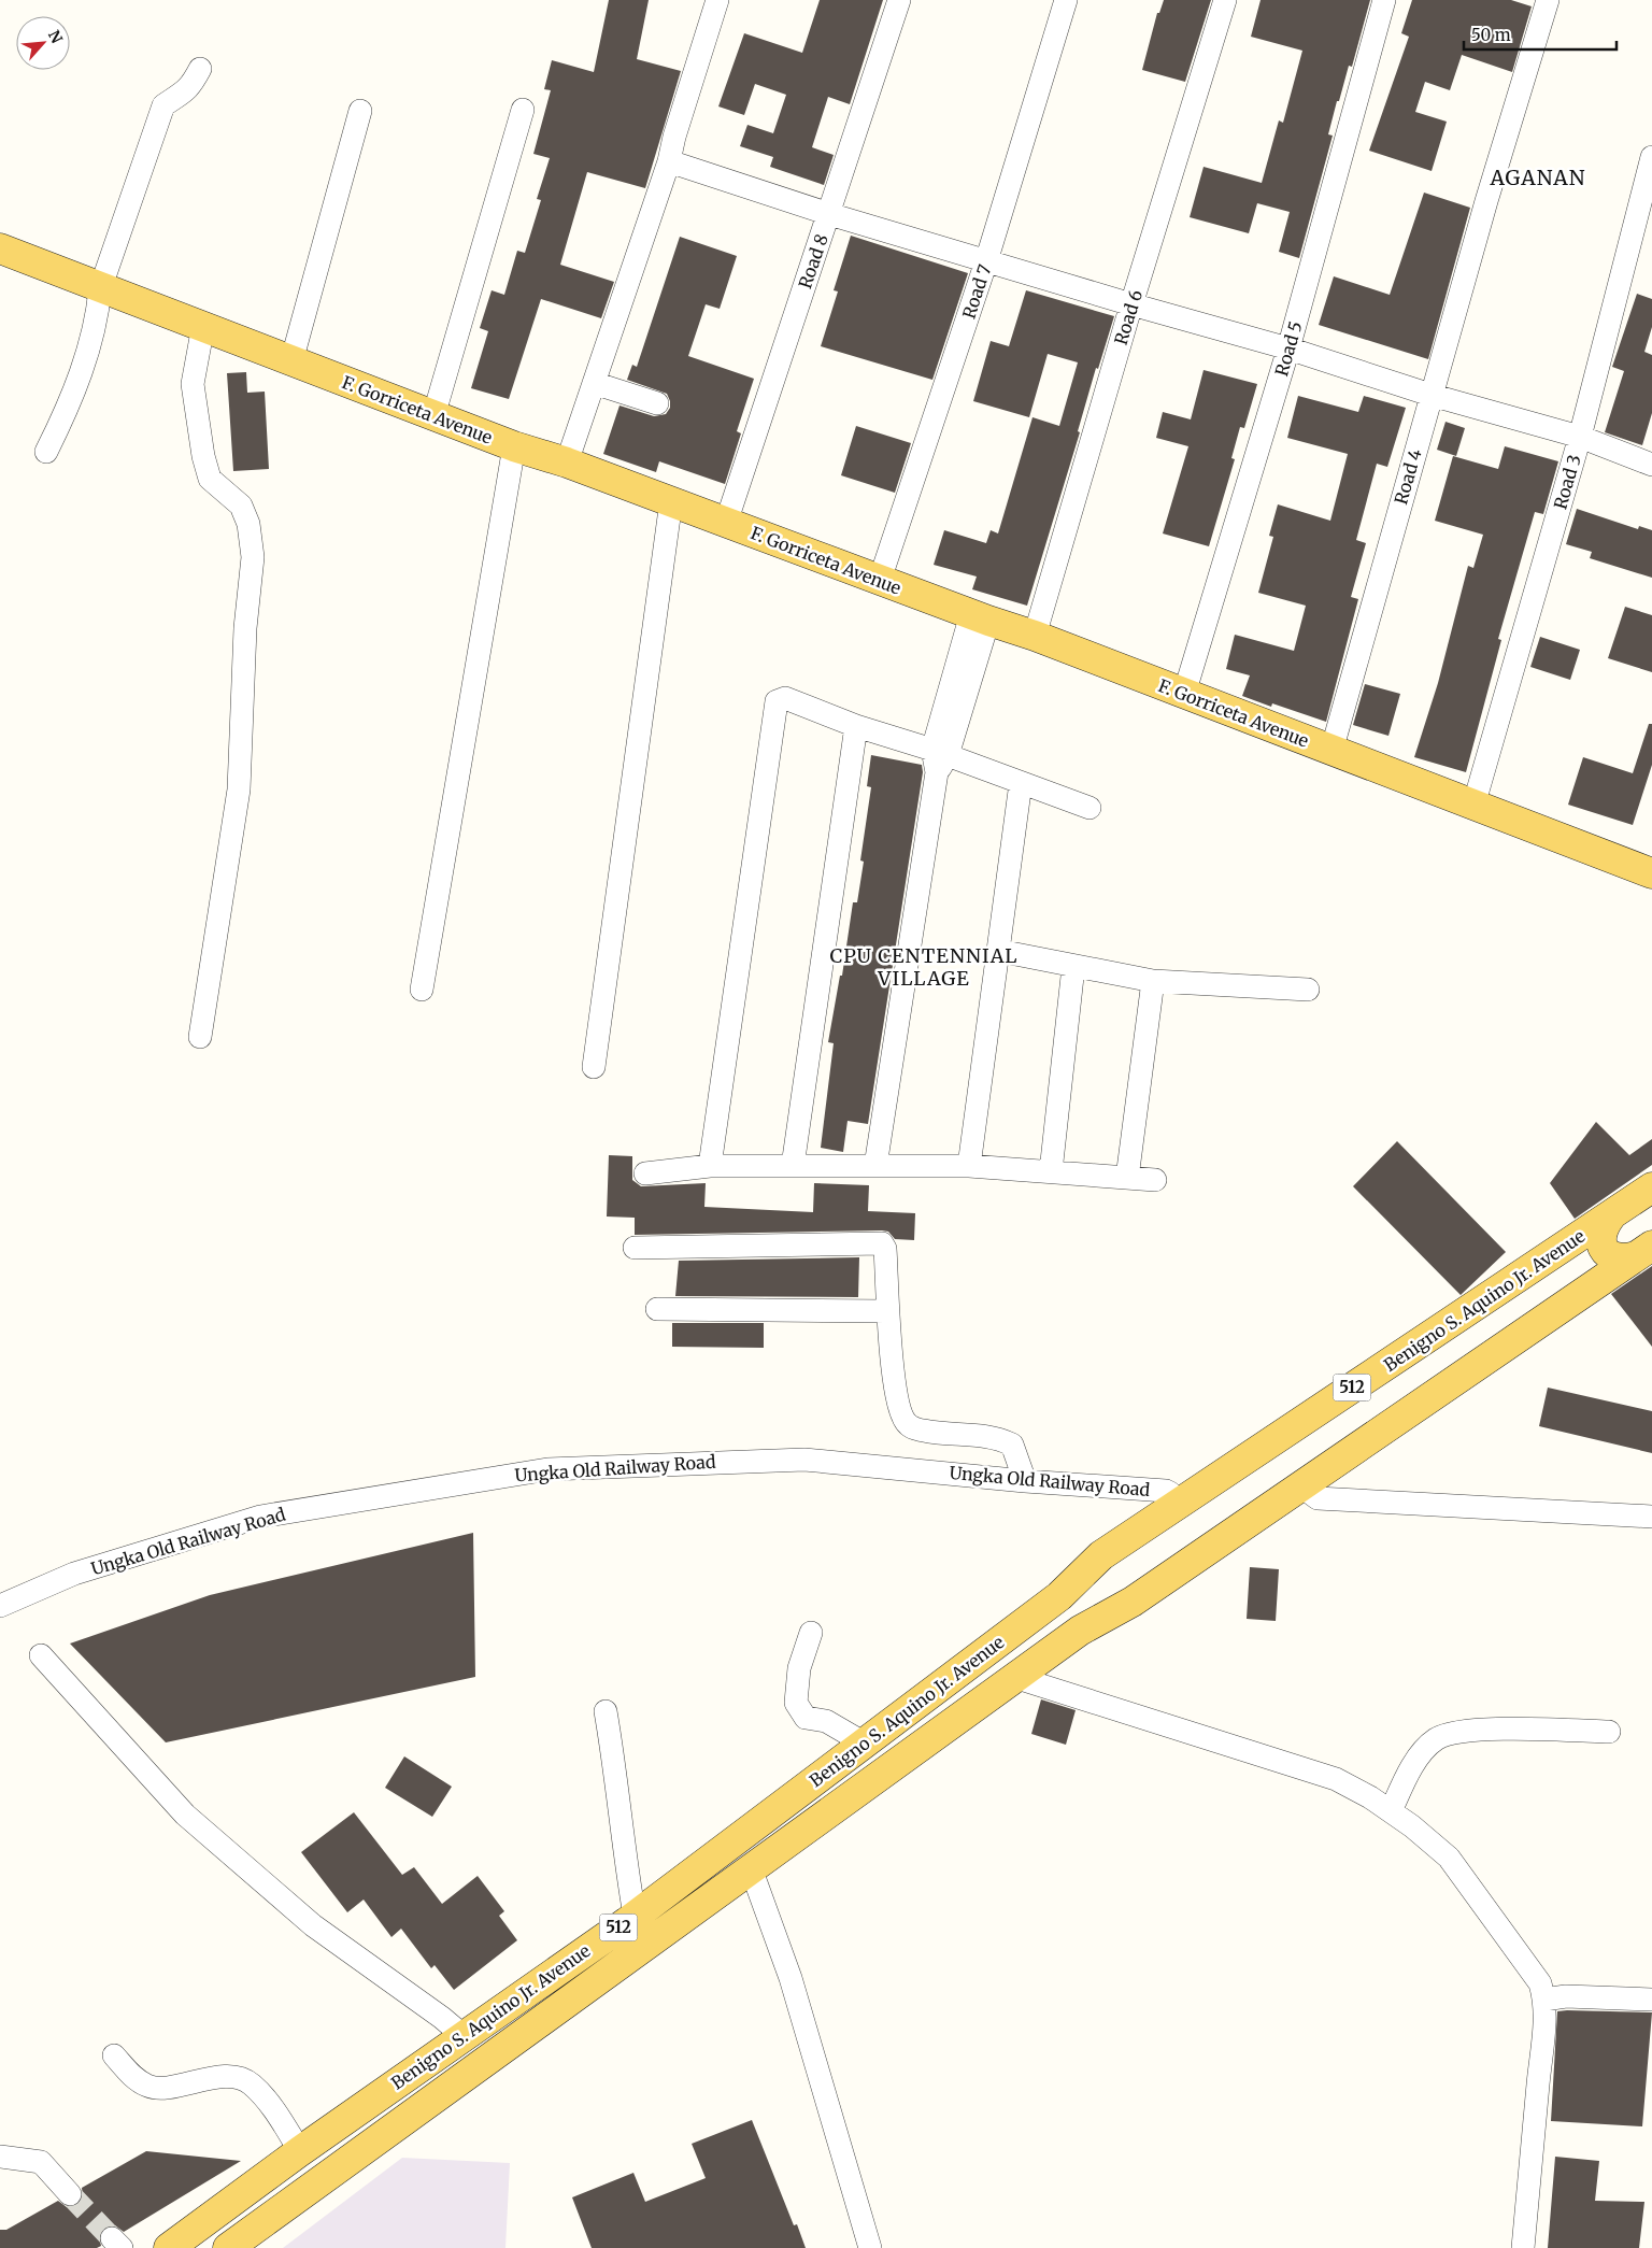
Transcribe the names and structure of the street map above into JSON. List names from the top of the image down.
{
  "streets": {
    "main road": ["F. Gorriceta Avenue", "Benigno S. Aquino Jr. Avenue", "512"],
    "street": [
      "Road 8",
      "Road 7",
      "Road 6",
      "Road 5",
      "Road 4",
      "Road 3",
      "Ungka Old Railway Road"
    ]
  },
  "crossings": [
    ["Road 8", "F. Gorriceta Avenue"],
    ["Road 7", "F. Gorriceta Avenue"],
    ["Road 6", "F. Gorriceta Avenue"],
    ["Road 5", "F. Gorriceta Avenue"],
    ["F. Gorriceta Avenue", "Road 4"],
    ["F. Gorriceta Avenue", "Road 3"],
    ["Benigno S. Aquino Jr. Avenue", "Ungka Old Railway Road"]
  ],
  "districts": ["AGANAN", "CPU CENTENNIAL VILLAGE"],
  "scale_bar": "50 m",
  "north": "top right"
}
